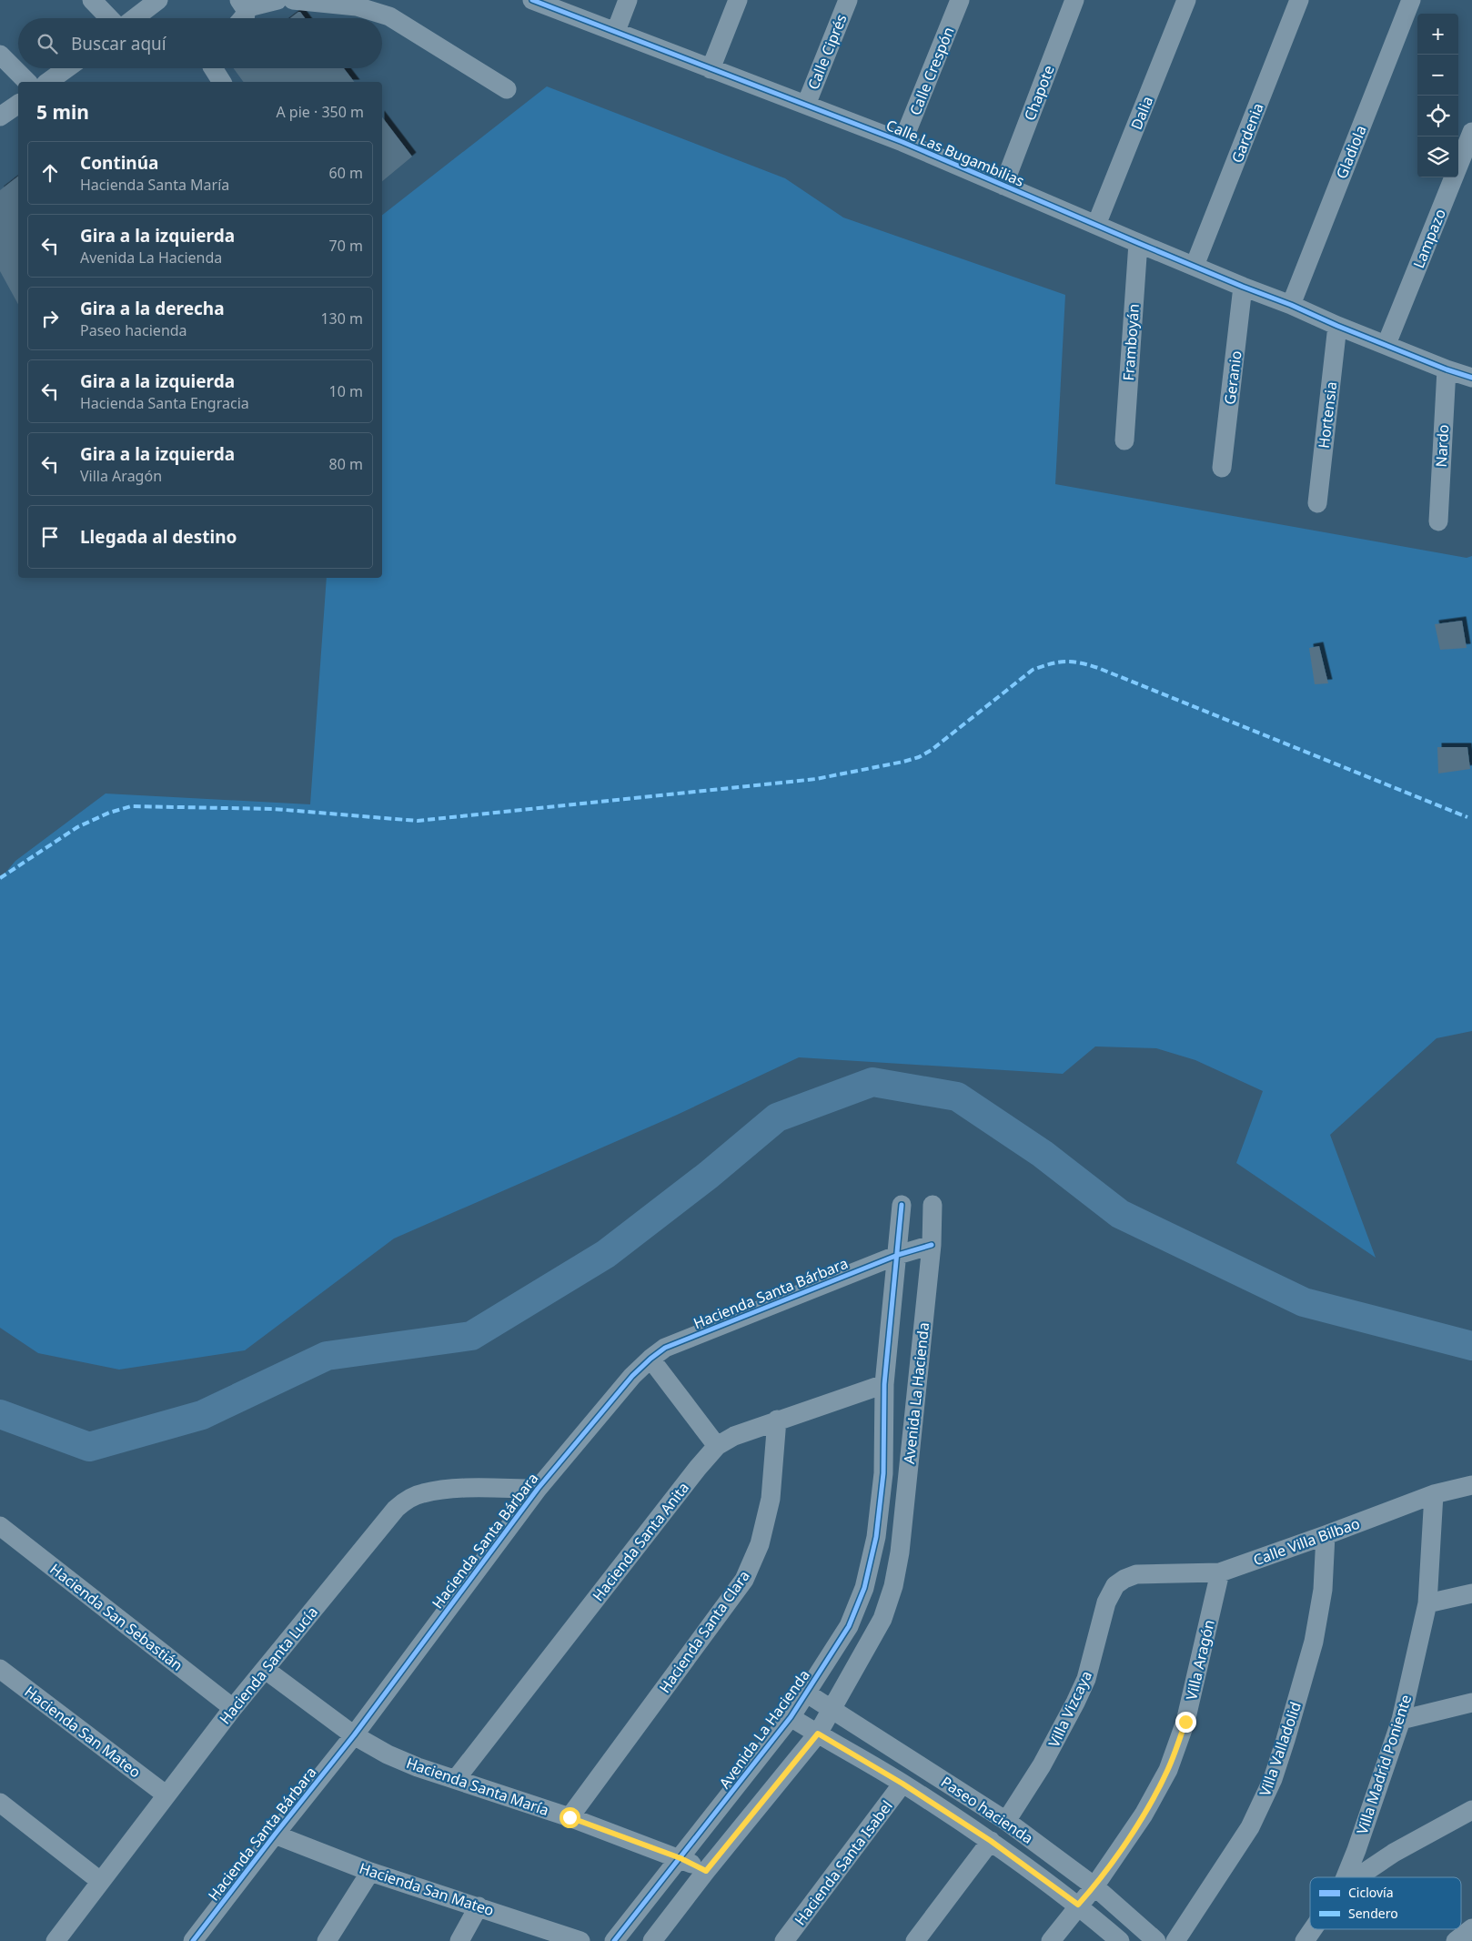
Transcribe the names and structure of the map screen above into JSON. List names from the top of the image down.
{
  "streets": {
    "street": [
      "Calle Ciprés",
      "Calle Crespón",
      "Chapote",
      "Dalia",
      "Gardenia",
      "Gladiola",
      "Calle Las Bugambilias",
      "Lampazo",
      "Framboyán",
      "Geranio",
      "Hortensia",
      "Nardo",
      "Hacienda Santa Bárbara",
      "Avenida La Hacienda",
      "Hacienda Santa Anita",
      "Calle Villa Bilbao",
      "Hacienda San Sebastián",
      "Hacienda Santa Clara",
      "Villa Aragón",
      "Hacienda Santa Lucía",
      "Villa Vizcaya",
      "Hacienda San Mateo",
      "Villa Valladolid",
      "Villa Madrid Poniente",
      "Hacienda Santa María",
      "Paseo hacienda",
      "Hacienda Santa Isabel"
    ]
  },
  "crossings": [
    ["Calle Ciprés", "Calle Las Bugambilias"],
    ["Calle Crespón", "Calle Las Bugambilias"],
    ["Chapote", "Calle Las Bugambilias"],
    ["Dalia", "Calle Las Bugambilias"],
    ["Gardenia", "Calle Las Bugambilias"],
    ["Gladiola", "Calle Las Bugambilias"],
    ["Calle Las Bugambilias", "Lampazo"],
    ["Calle Las Bugambilias", "Framboyán"],
    ["Calle Las Bugambilias", "Geranio"],
    ["Calle Las Bugambilias", "Hortensia"],
    ["Calle Las Bugambilias", "Nardo"],
    ["Hacienda Santa Bárbara", "Avenida La Hacienda"],
    ["Hacienda Santa Bárbara", "Hacienda Santa Lucía"],
    ["Hacienda Santa Bárbara", "Hacienda San Mateo"],
    ["Hacienda Santa Bárbara", "Hacienda Santa María"],
    ["Avenida La Hacienda", "Hacienda Santa Anita"],
    ["Avenida La Hacienda", "Hacienda Santa María"],
    ["Avenida La Hacienda", "Paseo hacienda"],
    ["Hacienda Santa Anita", "Hacienda Santa Clara"],
    ["Hacienda Santa Anita", "Hacienda Santa María"],
    ["Calle Villa Bilbao", "Villa Aragón"],
    ["Calle Villa Bilbao", "Villa Vizcaya"],
    ["Calle Villa Bilbao", "Villa Valladolid"],
    ["Calle Villa Bilbao", "Villa Madrid Poniente"],
    ["Hacienda San Sebastián", "Hacienda Santa Lucía"],
    ["Hacienda Santa Clara", "Hacienda Santa María"],
    ["Villa Aragón", "Paseo hacienda"],
    ["Hacienda Santa Lucía", "Hacienda San Mateo"],
    ["Hacienda Santa Lucía", "Hacienda Santa María"],
    ["Villa Vizcaya", "Paseo hacienda"],
    ["Paseo hacienda", "Hacienda Santa Isabel"]
  ],
  "legend": ["Ciclovía", "Sendero"],
  "page": {
    "map_buttons": ["+", "−"],
    "search": "Buscar aquí",
    "heading": ["5 min", "A pie · 350 m"],
    "list": [
      ["Continúa", "Hacienda Santa María", "60 m"],
      ["Gira a la izquierda", "Avenida La Hacienda", "70 m"],
      ["Gira a la derecha", "Paseo hacienda", "130 m"],
      ["Gira a la izquierda", "Hacienda Santa Engracia", "10 m"],
      ["Gira a la izquierda", "Villa Aragón", "80 m"],
      "Llegada al destino"
    ]
  }
}
